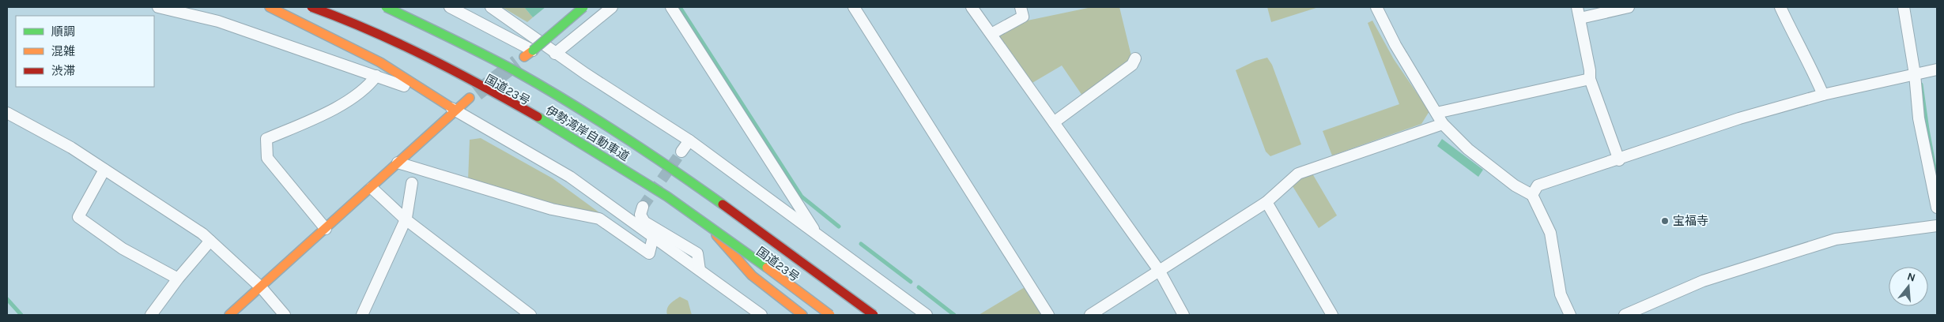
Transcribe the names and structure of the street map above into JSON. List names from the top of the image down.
{
  "streets": {
    "main road": ["国道23号", "伊勢湾岸自動車道"]
  },
  "places": ["宝福寺"],
  "legend": ["順調", "混雑", "渋滞"],
  "north": "top"
}
